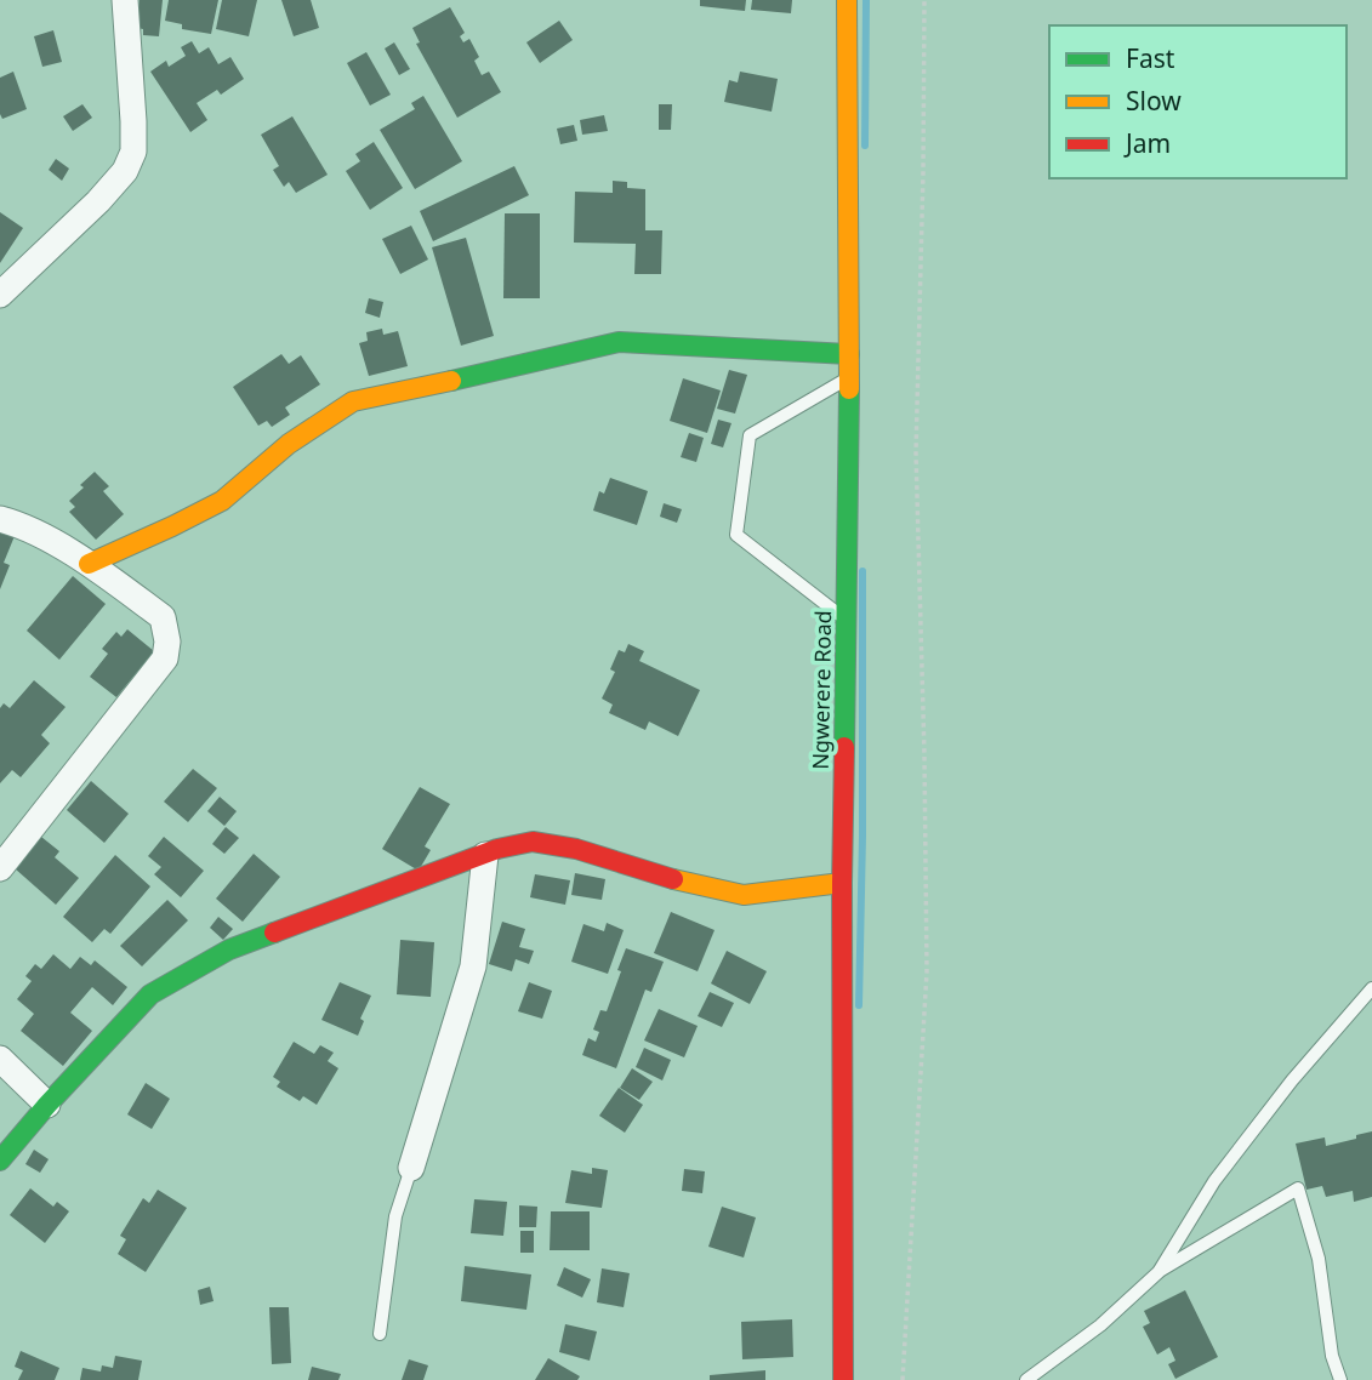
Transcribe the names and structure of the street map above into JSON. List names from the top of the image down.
{
  "streets": {
    "street": ["Ngwerere Road"]
  },
  "legend": ["Fast", "Slow", "Jam"]
}
